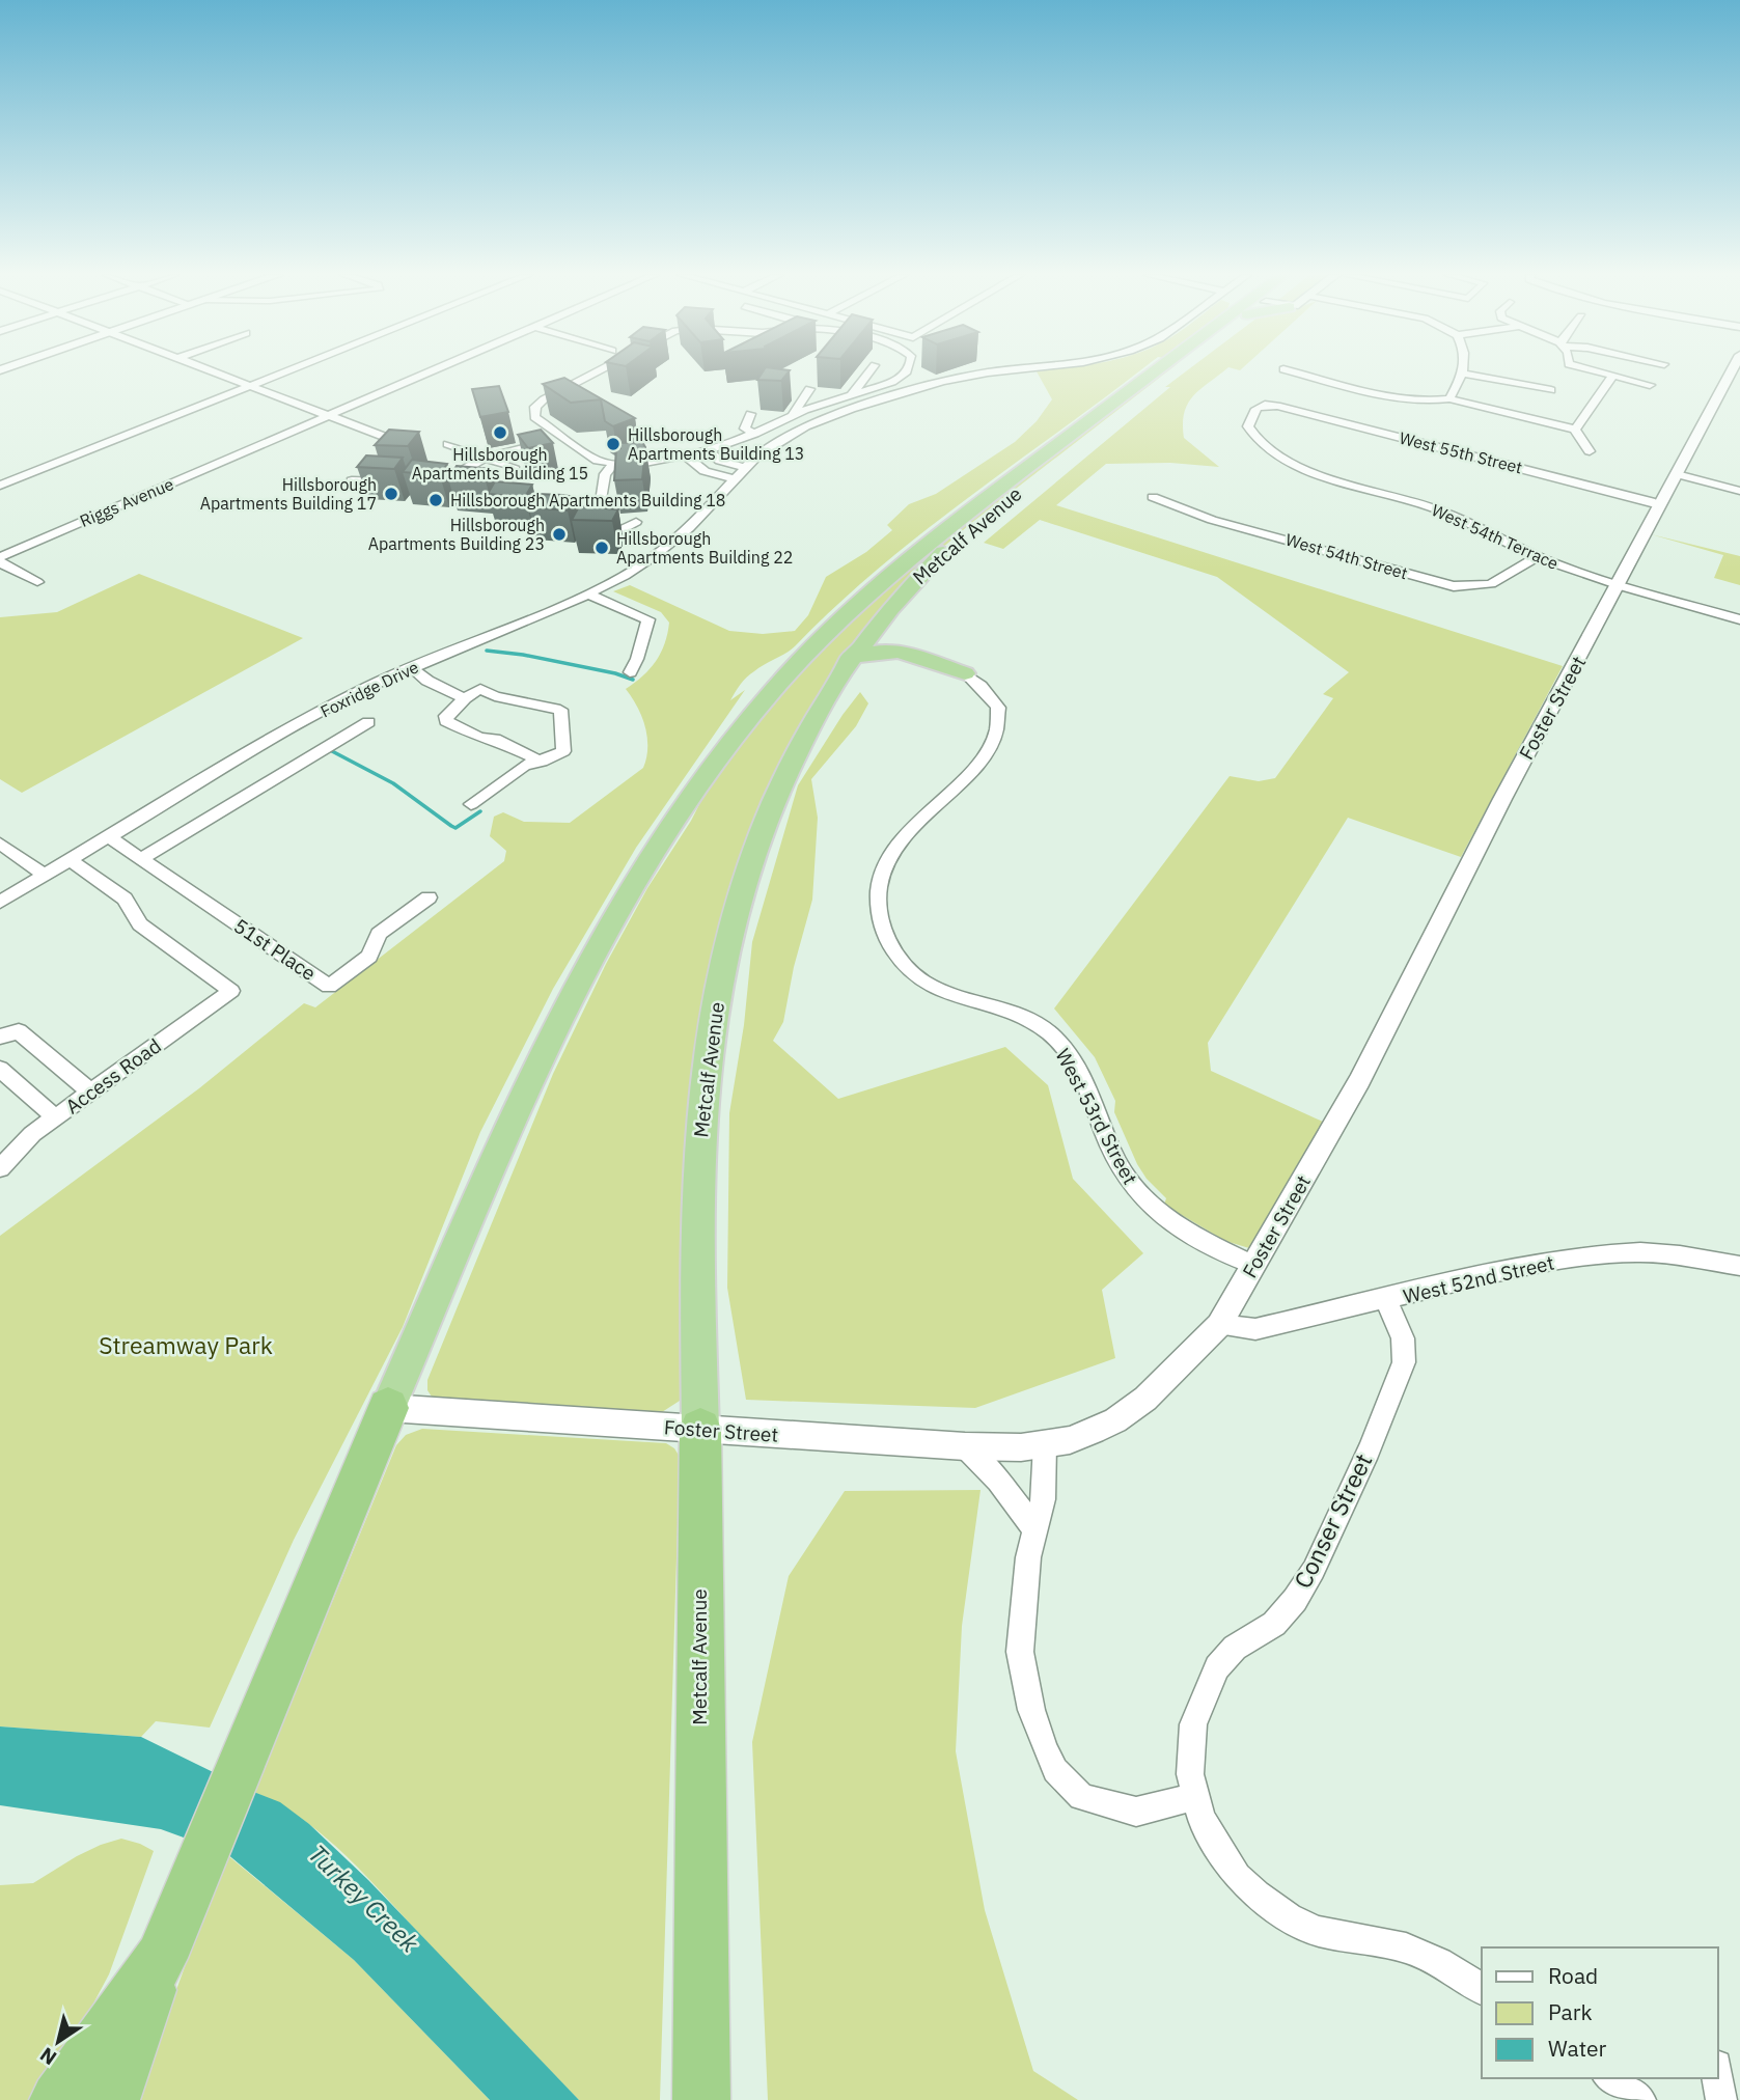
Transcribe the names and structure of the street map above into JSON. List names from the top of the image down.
{
  "streets": {
    "highway": ["Metcalf Avenue"],
    "street": [
      "West 55th Street",
      "Riggs Avenue",
      "West 54th Terrace",
      "West 54th Street",
      "Foxridge Drive",
      "Foster Street",
      "51st Place",
      "Access Road",
      "West 53rd Street",
      "West 52nd Street",
      "Conser Street"
    ]
  },
  "crossings": [
    ["West 55th Street", "West 54th Terrace"],
    ["West 55th Street", "Foster Street"],
    ["Metcalf Avenue", "Foster Street"],
    ["West 54th Terrace", "West 54th Street"],
    ["West 54th Terrace", "Foster Street"],
    ["Foxridge Drive", "51st Place"],
    ["Foxridge Drive", "Access Road"],
    ["Foster Street", "West 53rd Street"],
    ["Foster Street", "West 52nd Street"],
    ["West 52nd Street", "Conser Street"]
  ],
  "water": ["Turkey Creek"],
  "parks": ["Streamway Park"],
  "places": [
    "Hillsborough Apartments Building 15",
    "Hillsborough Apartments Building 13",
    "Hillsborough Apartments Building 17",
    "Hillsborough Apartments Building 18",
    "Hillsborough Apartments Building 23",
    "Hillsborough Apartments Building 22"
  ],
  "legend": ["Road", "Park", "Water"],
  "north": "bottom left"
}
